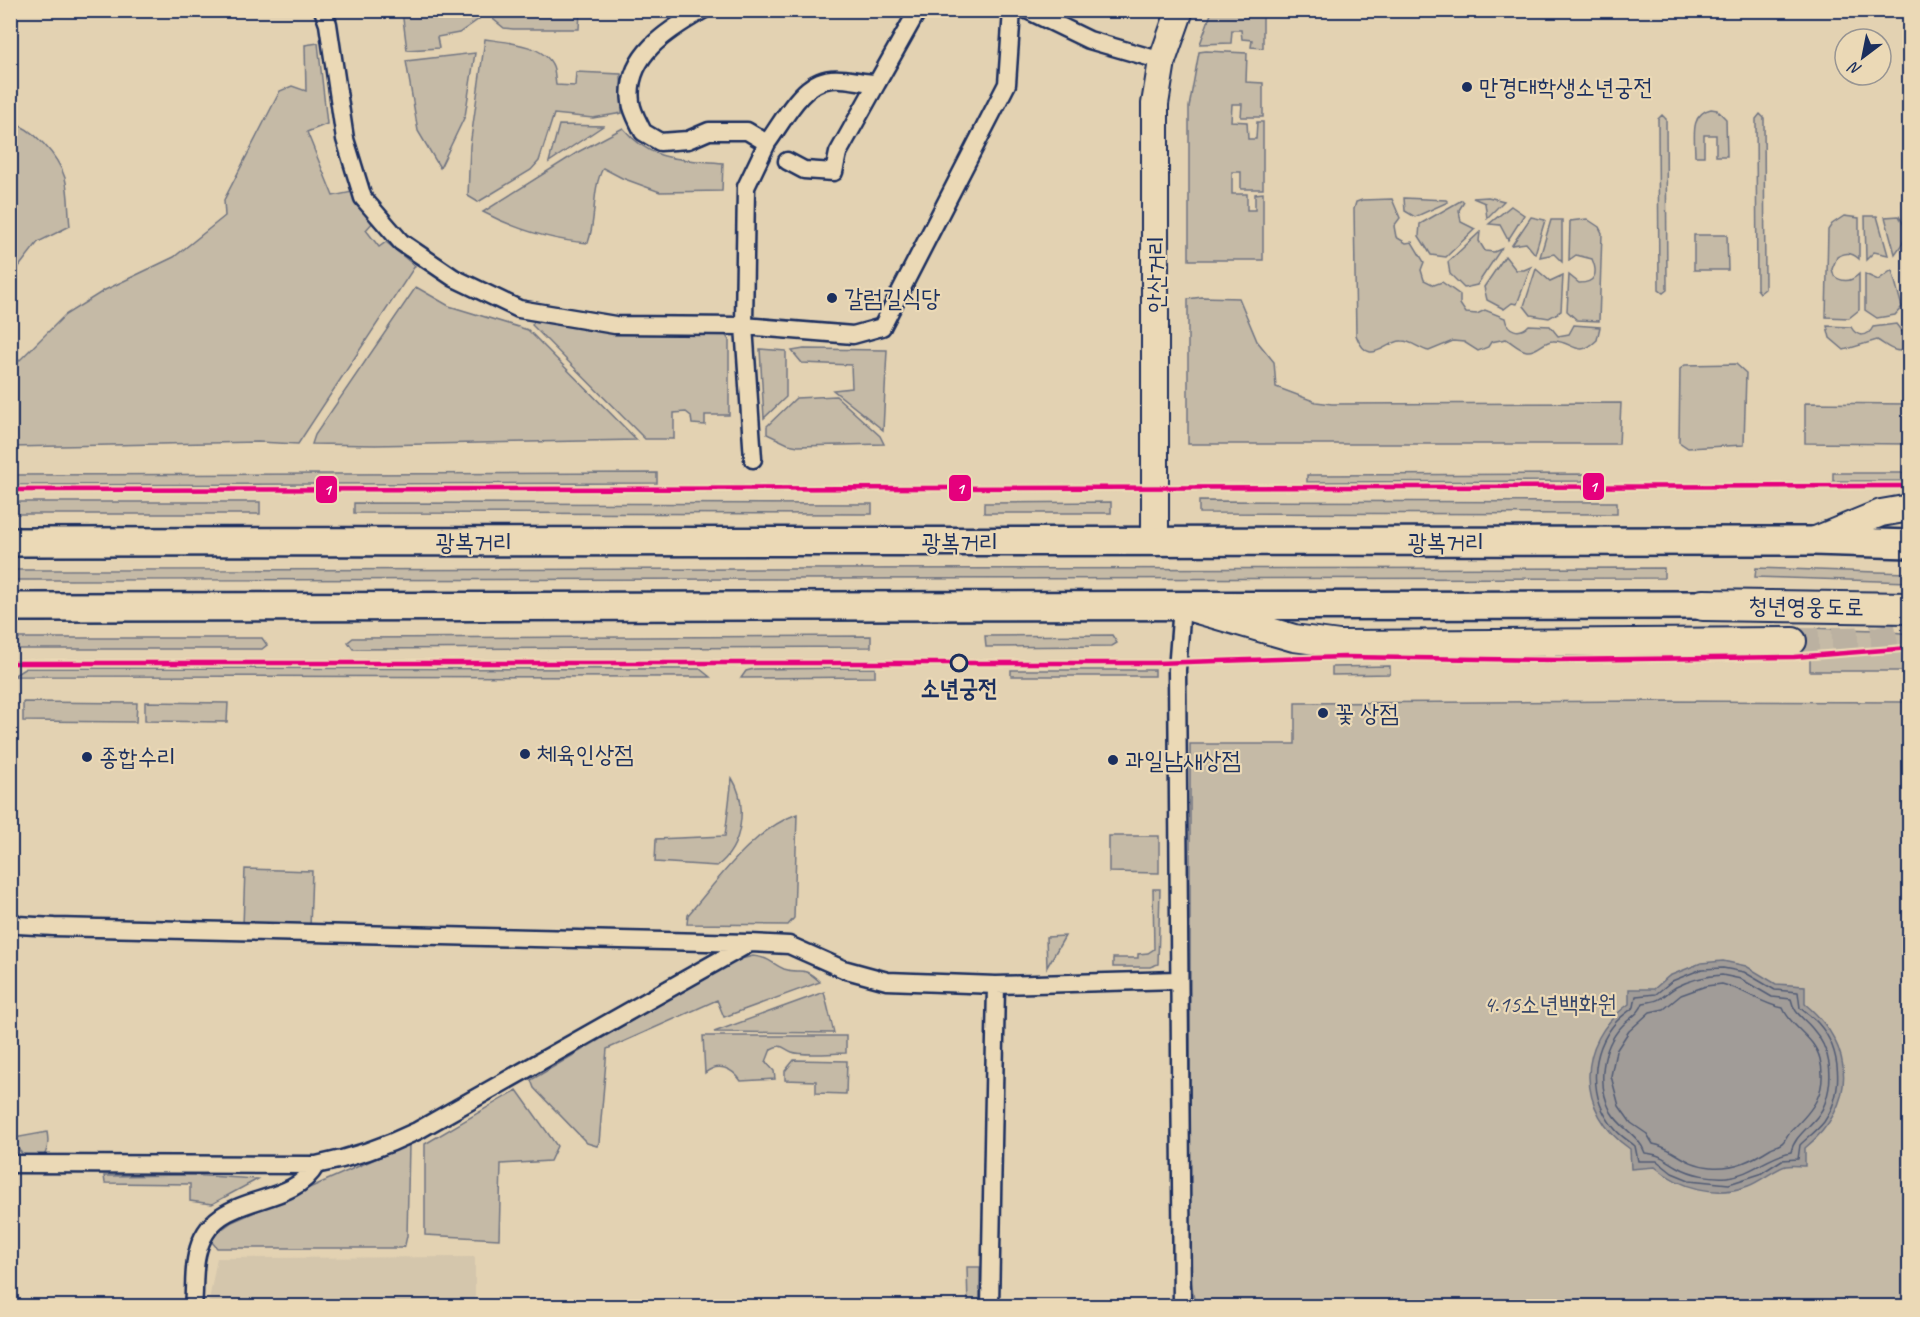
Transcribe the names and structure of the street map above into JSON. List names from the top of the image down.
{
  "streets": {
    "highway": ["광복거리", "청년영웅도로"],
    "main road": ["안산거리"]
  },
  "crossings": [
    ["안산거리", "광복거리"]
  ],
  "parks": ["4.15소년백화원"],
  "places": [
    "만경대학생소년궁전",
    "갈럼길식당",
    "소년궁전",
    "꽃 상점",
    "체육인상점",
    "종합수리",
    "과일남새상점"
  ],
  "lines": ["transit line 1"],
  "north": "bottom left"
}
